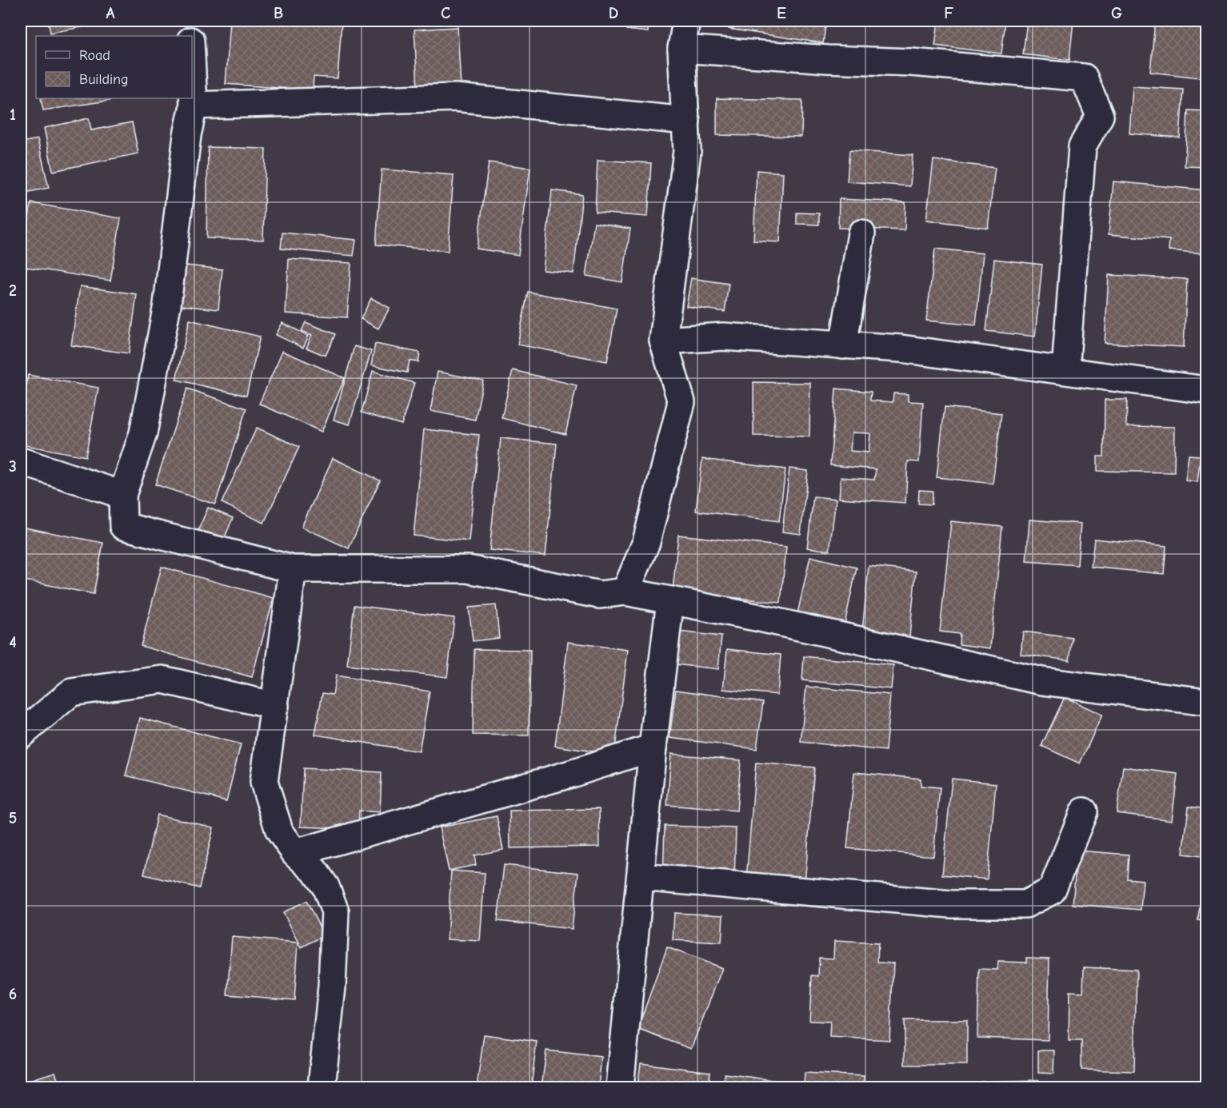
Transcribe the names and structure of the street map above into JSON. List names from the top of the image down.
{
  "legend": ["Road", "Building"],
  "grid": {
    "columns": [
      "A",
      "B",
      "C",
      "D",
      "E",
      "F",
      "G"
    ],
    "rows": [
      "1",
      "2",
      "3",
      "4",
      "5",
      "6"
    ]
  }
}
